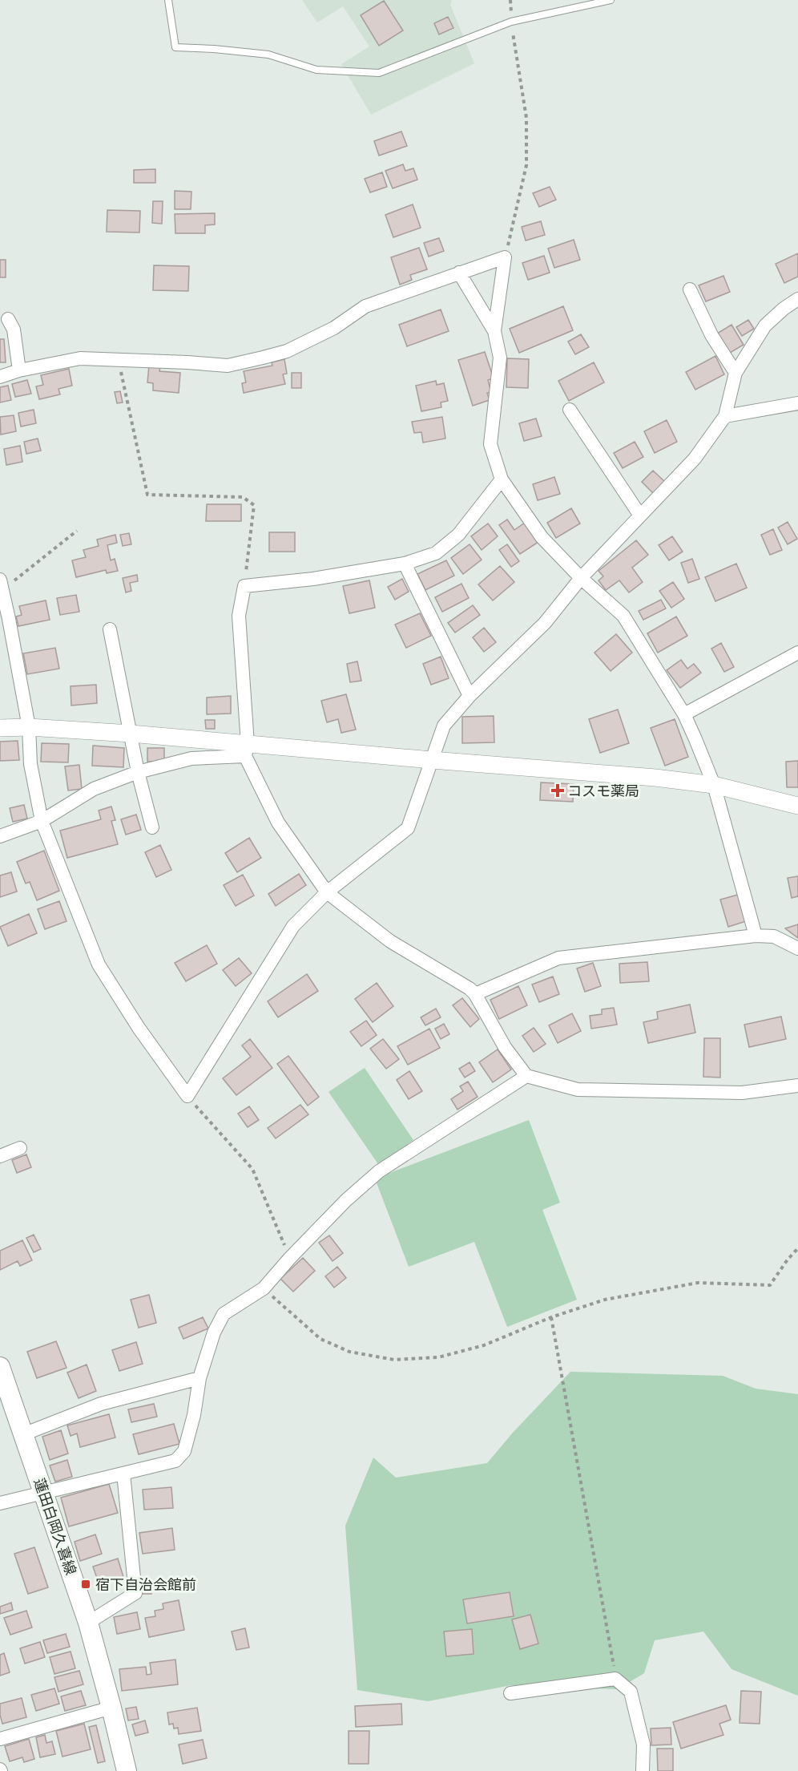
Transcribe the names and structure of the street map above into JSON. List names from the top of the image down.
{
  "streets": {
    "main road": ["蓮田白岡久喜線"]
  },
  "places": {
    "health": ["コスモ薬局"],
    "transit": ["宿下自治会館前"]
  }
}
